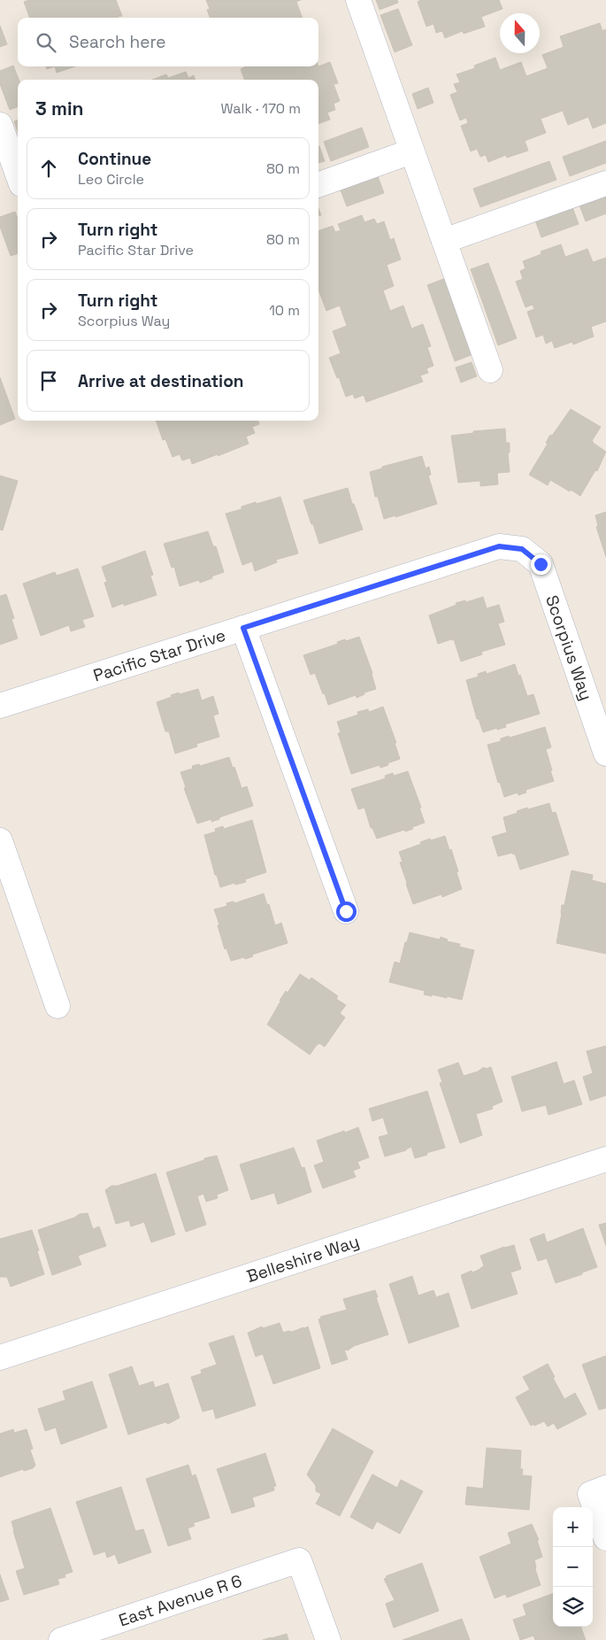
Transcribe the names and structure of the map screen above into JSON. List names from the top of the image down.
{
  "streets": {
    "street": [
      "Scorpius Way",
      "Pacific Star Drive",
      "Belleshire Way",
      "East Avenue R 6"
    ]
  },
  "crossings": [
    ["Scorpius Way", "Pacific Star Drive"]
  ],
  "north": "top",
  "page": {
    "search": "Search here",
    "heading": ["3 min", "Walk · 170 m"],
    "list": [
      ["Continue", "Leo Circle", "80 m"],
      ["Turn right", "Pacific Star Drive", "80 m"],
      ["Turn right", "Scorpius Way", "10 m"],
      "Arrive at destination"
    ],
    "map_buttons": ["+", "−"]
  }
}
